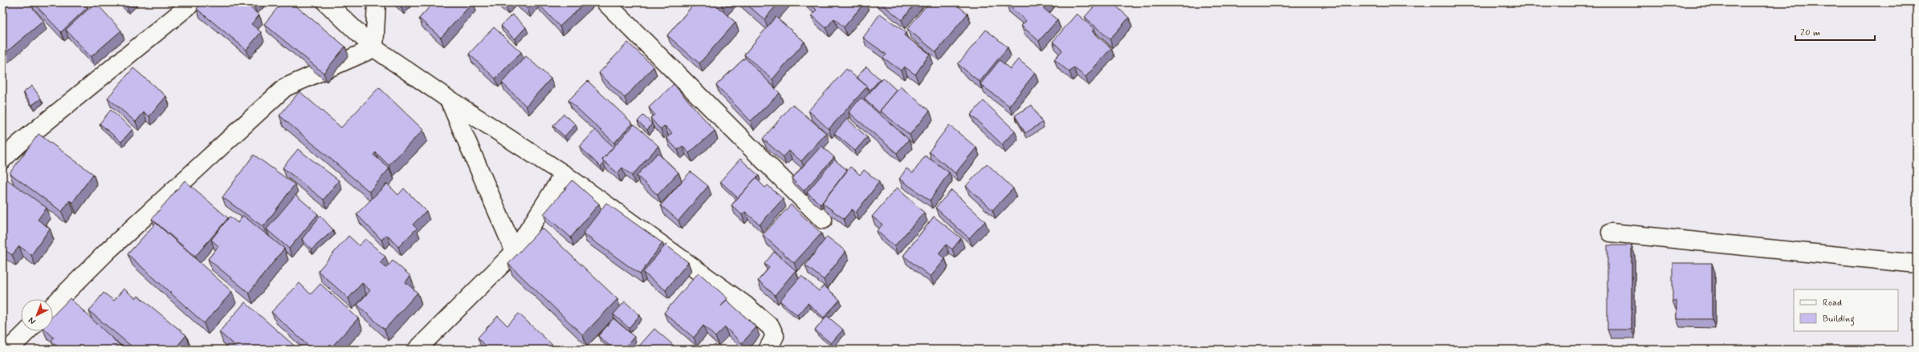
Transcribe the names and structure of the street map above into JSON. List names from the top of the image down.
{
  "legend": ["Road", "Building"],
  "scale_bar": "20 m",
  "north": "bottom left"
}
